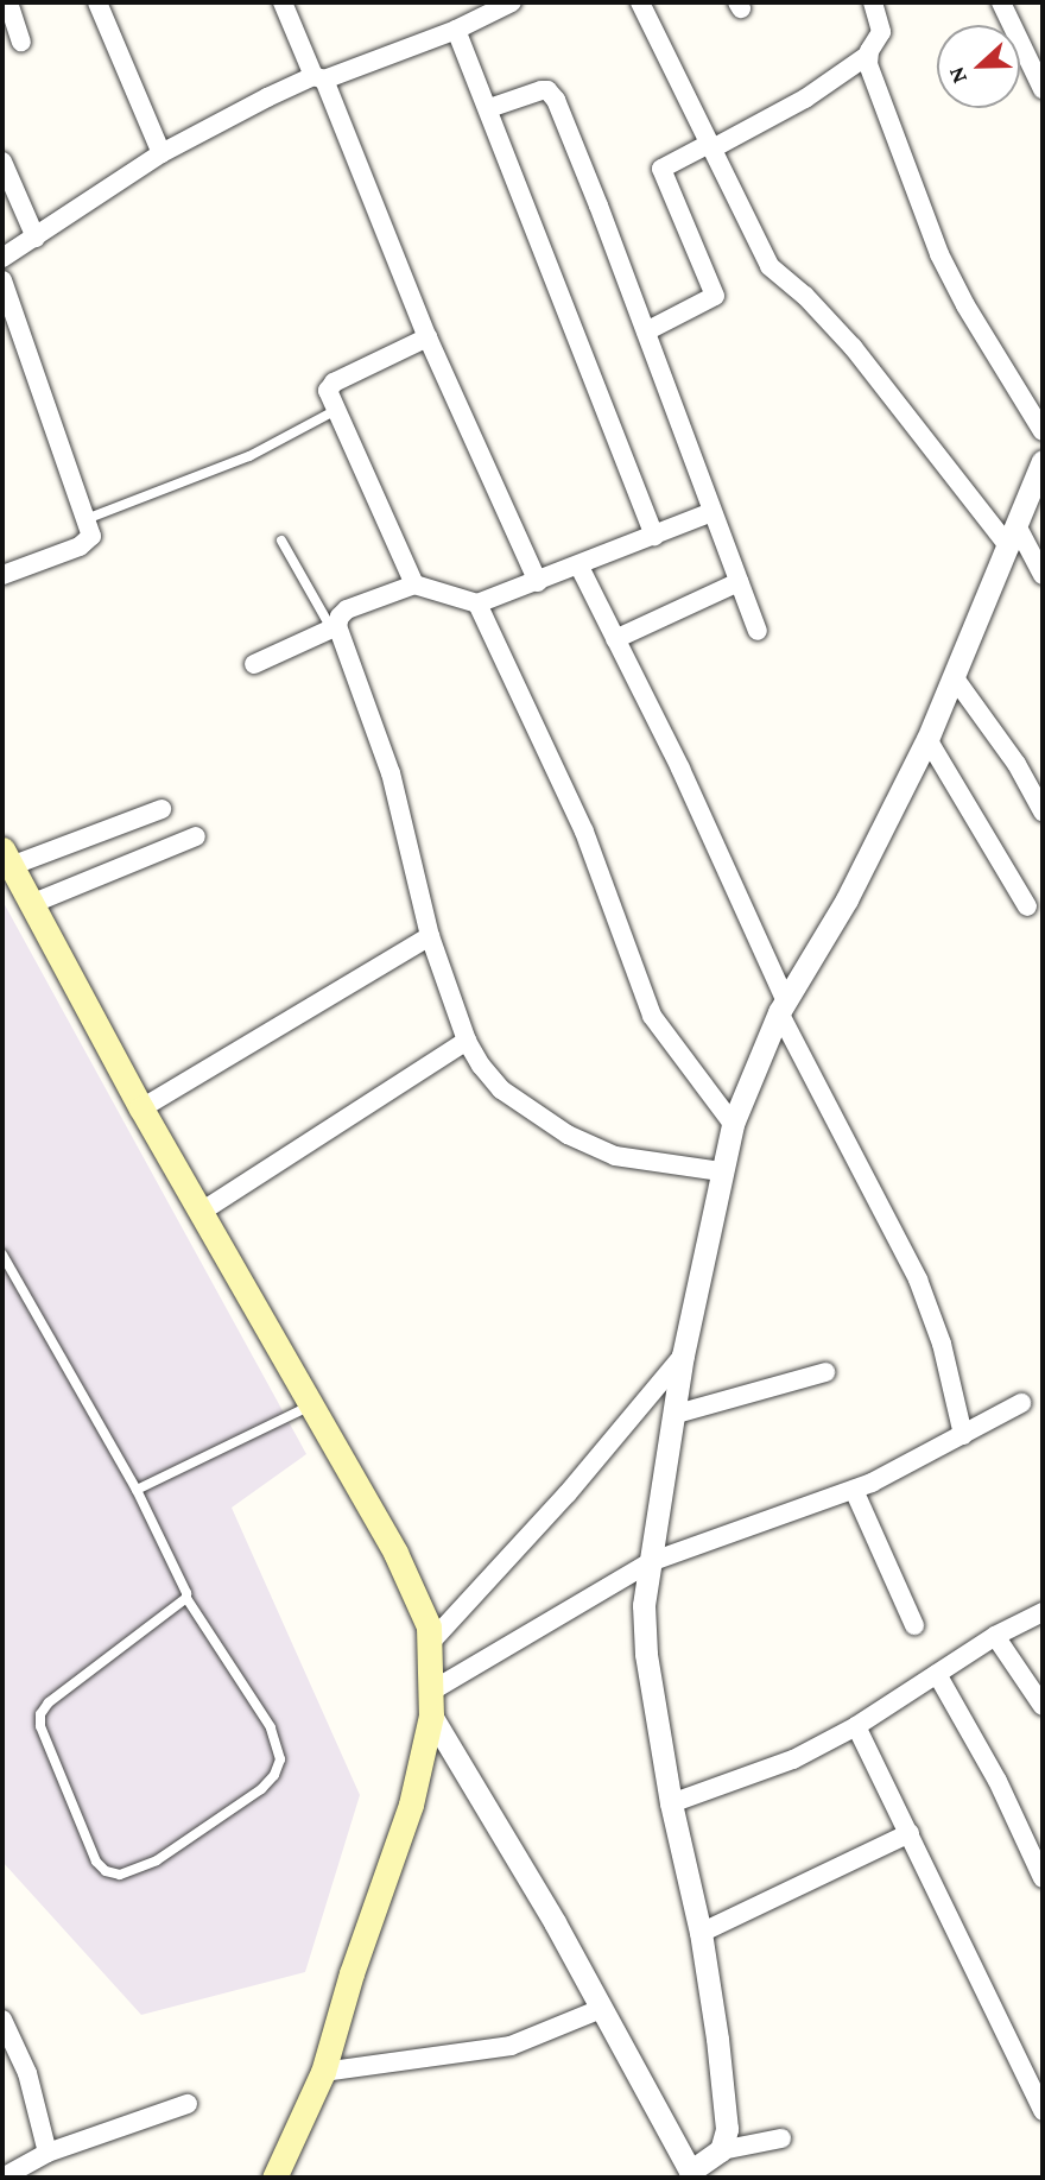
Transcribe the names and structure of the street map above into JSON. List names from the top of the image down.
{
  "north": "left"
}
